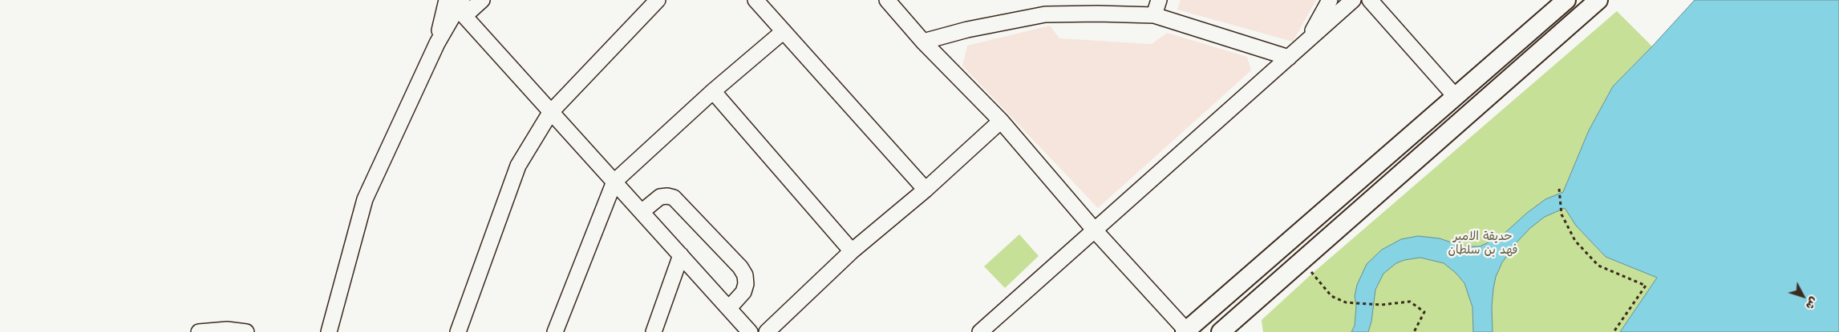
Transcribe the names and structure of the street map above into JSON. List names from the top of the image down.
{
  "parks": ["حديقة الامير فهد بن سلطان"],
  "north": "bottom right"
}
